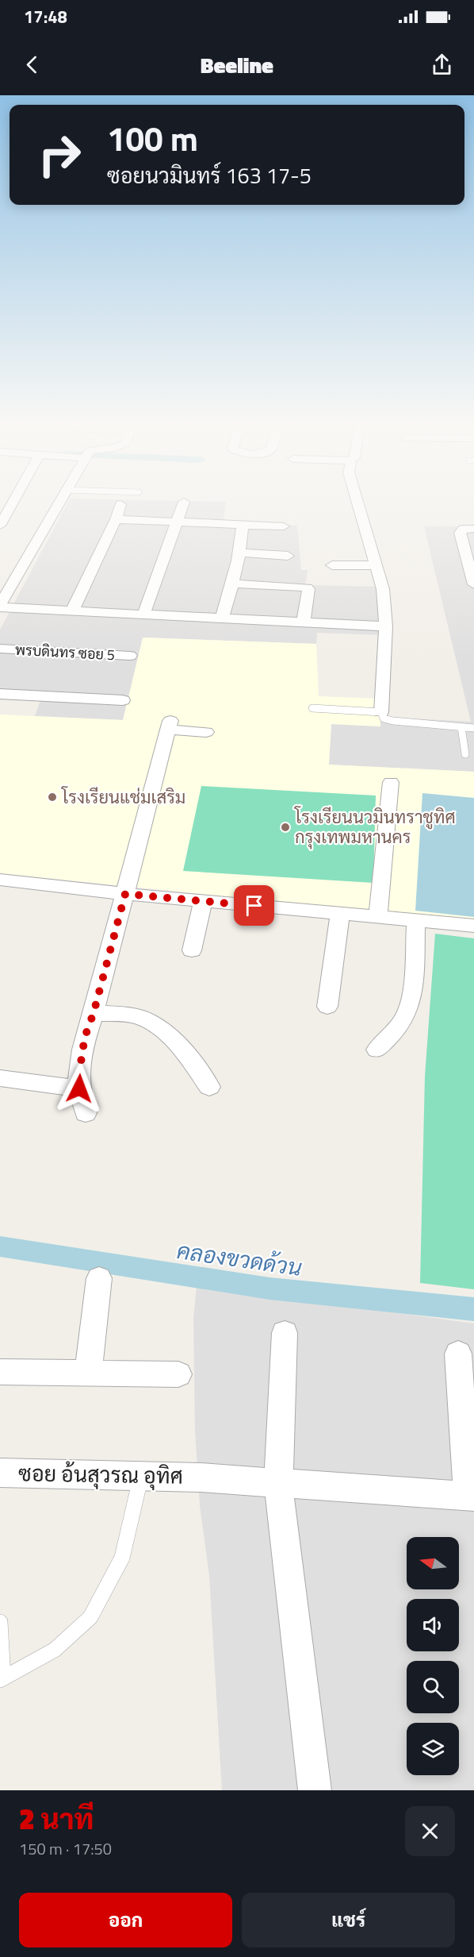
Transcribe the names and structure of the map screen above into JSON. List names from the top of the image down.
{
  "streets": {
    "street": ["พรบดินทร ซอย 5", "ซอย อ้นสุวรณ อุทิศ"]
  },
  "water": ["คลองขวดด้วน"],
  "places": ["โรงเรียนแช่มเสริม", "โรงเรียนนวมินทราชูทิศ กรุงเทพมหานคร"],
  "north": "left",
  "page": {
    "status": "17:48",
    "header": "Beeline",
    "turn": ["100 m", "ซอยนวมินทร์ 163 17-5"],
    "heading": ["2 นาที", "150 m · 17:50"],
    "buttons": ["ออก", "แชร์"]
  }
}
